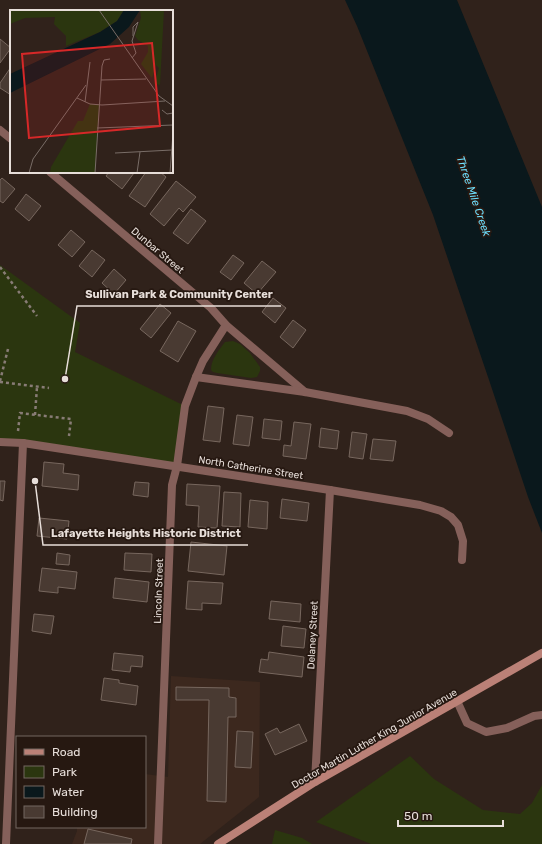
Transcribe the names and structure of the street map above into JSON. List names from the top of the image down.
{
  "streets": {
    "main road": ["Doctor Martin Luther King Junior Avenue"],
    "street": [
      "Dunbar Street",
      "North Catherine Street",
      "Lincoln Street",
      "Delaney Street"
    ]
  },
  "crossings": [
    ["Dunbar Street", "Lincoln Street"],
    ["North Catherine Street", "Lincoln Street"],
    ["North Catherine Street", "Delaney Street"],
    ["Delaney Street", "Doctor Martin Luther King Junior Avenue"]
  ],
  "water": ["Three Mile Creek"],
  "places": ["Sullivan Park & Community Center", "Lafayette Heights Historic District"],
  "legend": [
    "Road",
    "Park",
    "Water",
    "Building"
  ],
  "scale_bar": "50 m"
}
